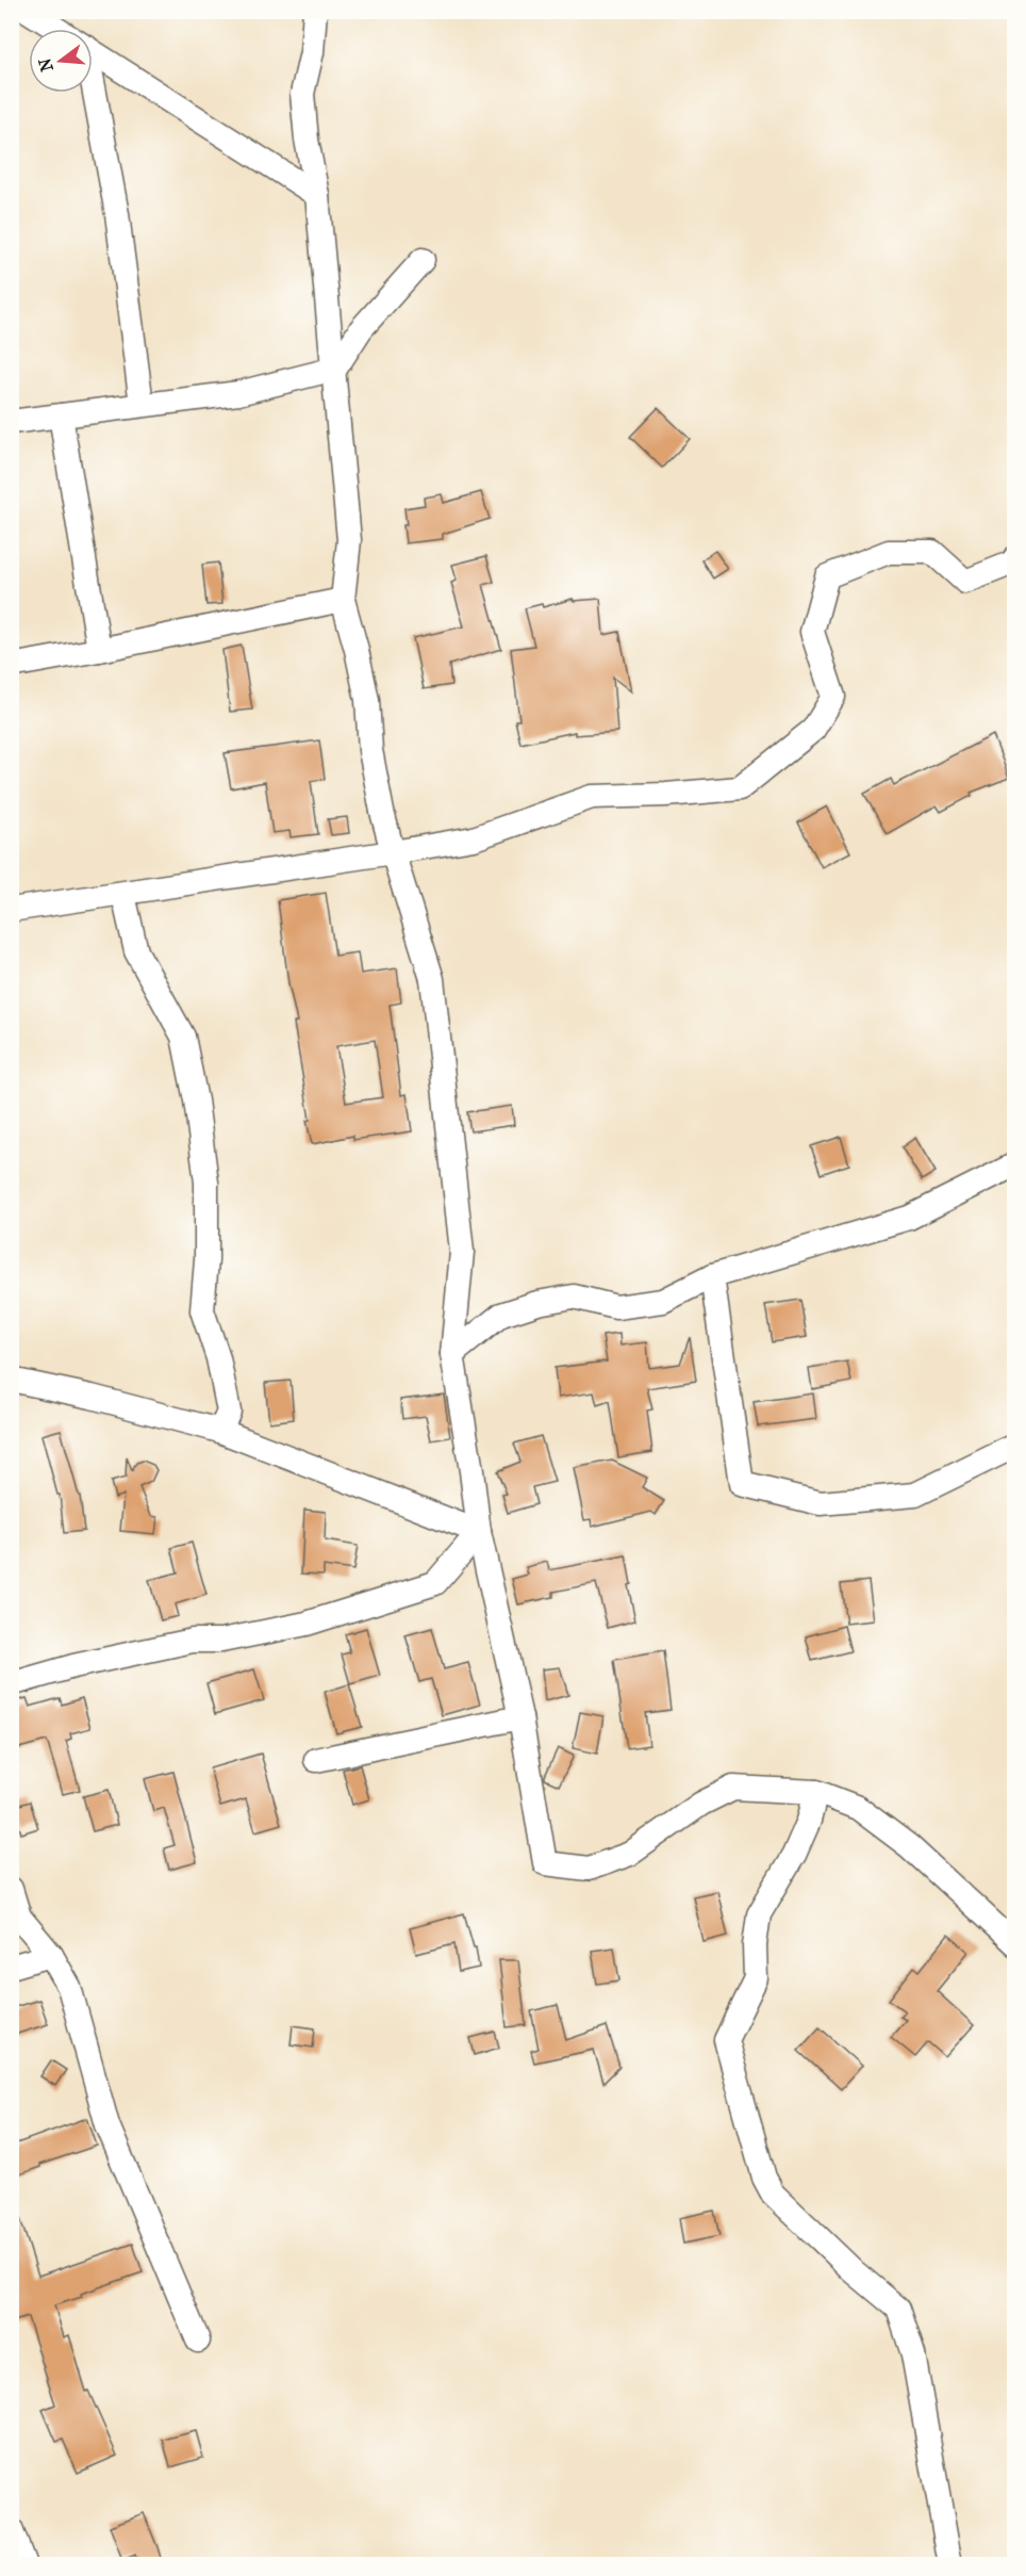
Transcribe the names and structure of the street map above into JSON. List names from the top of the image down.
{
  "north": "left"
}
